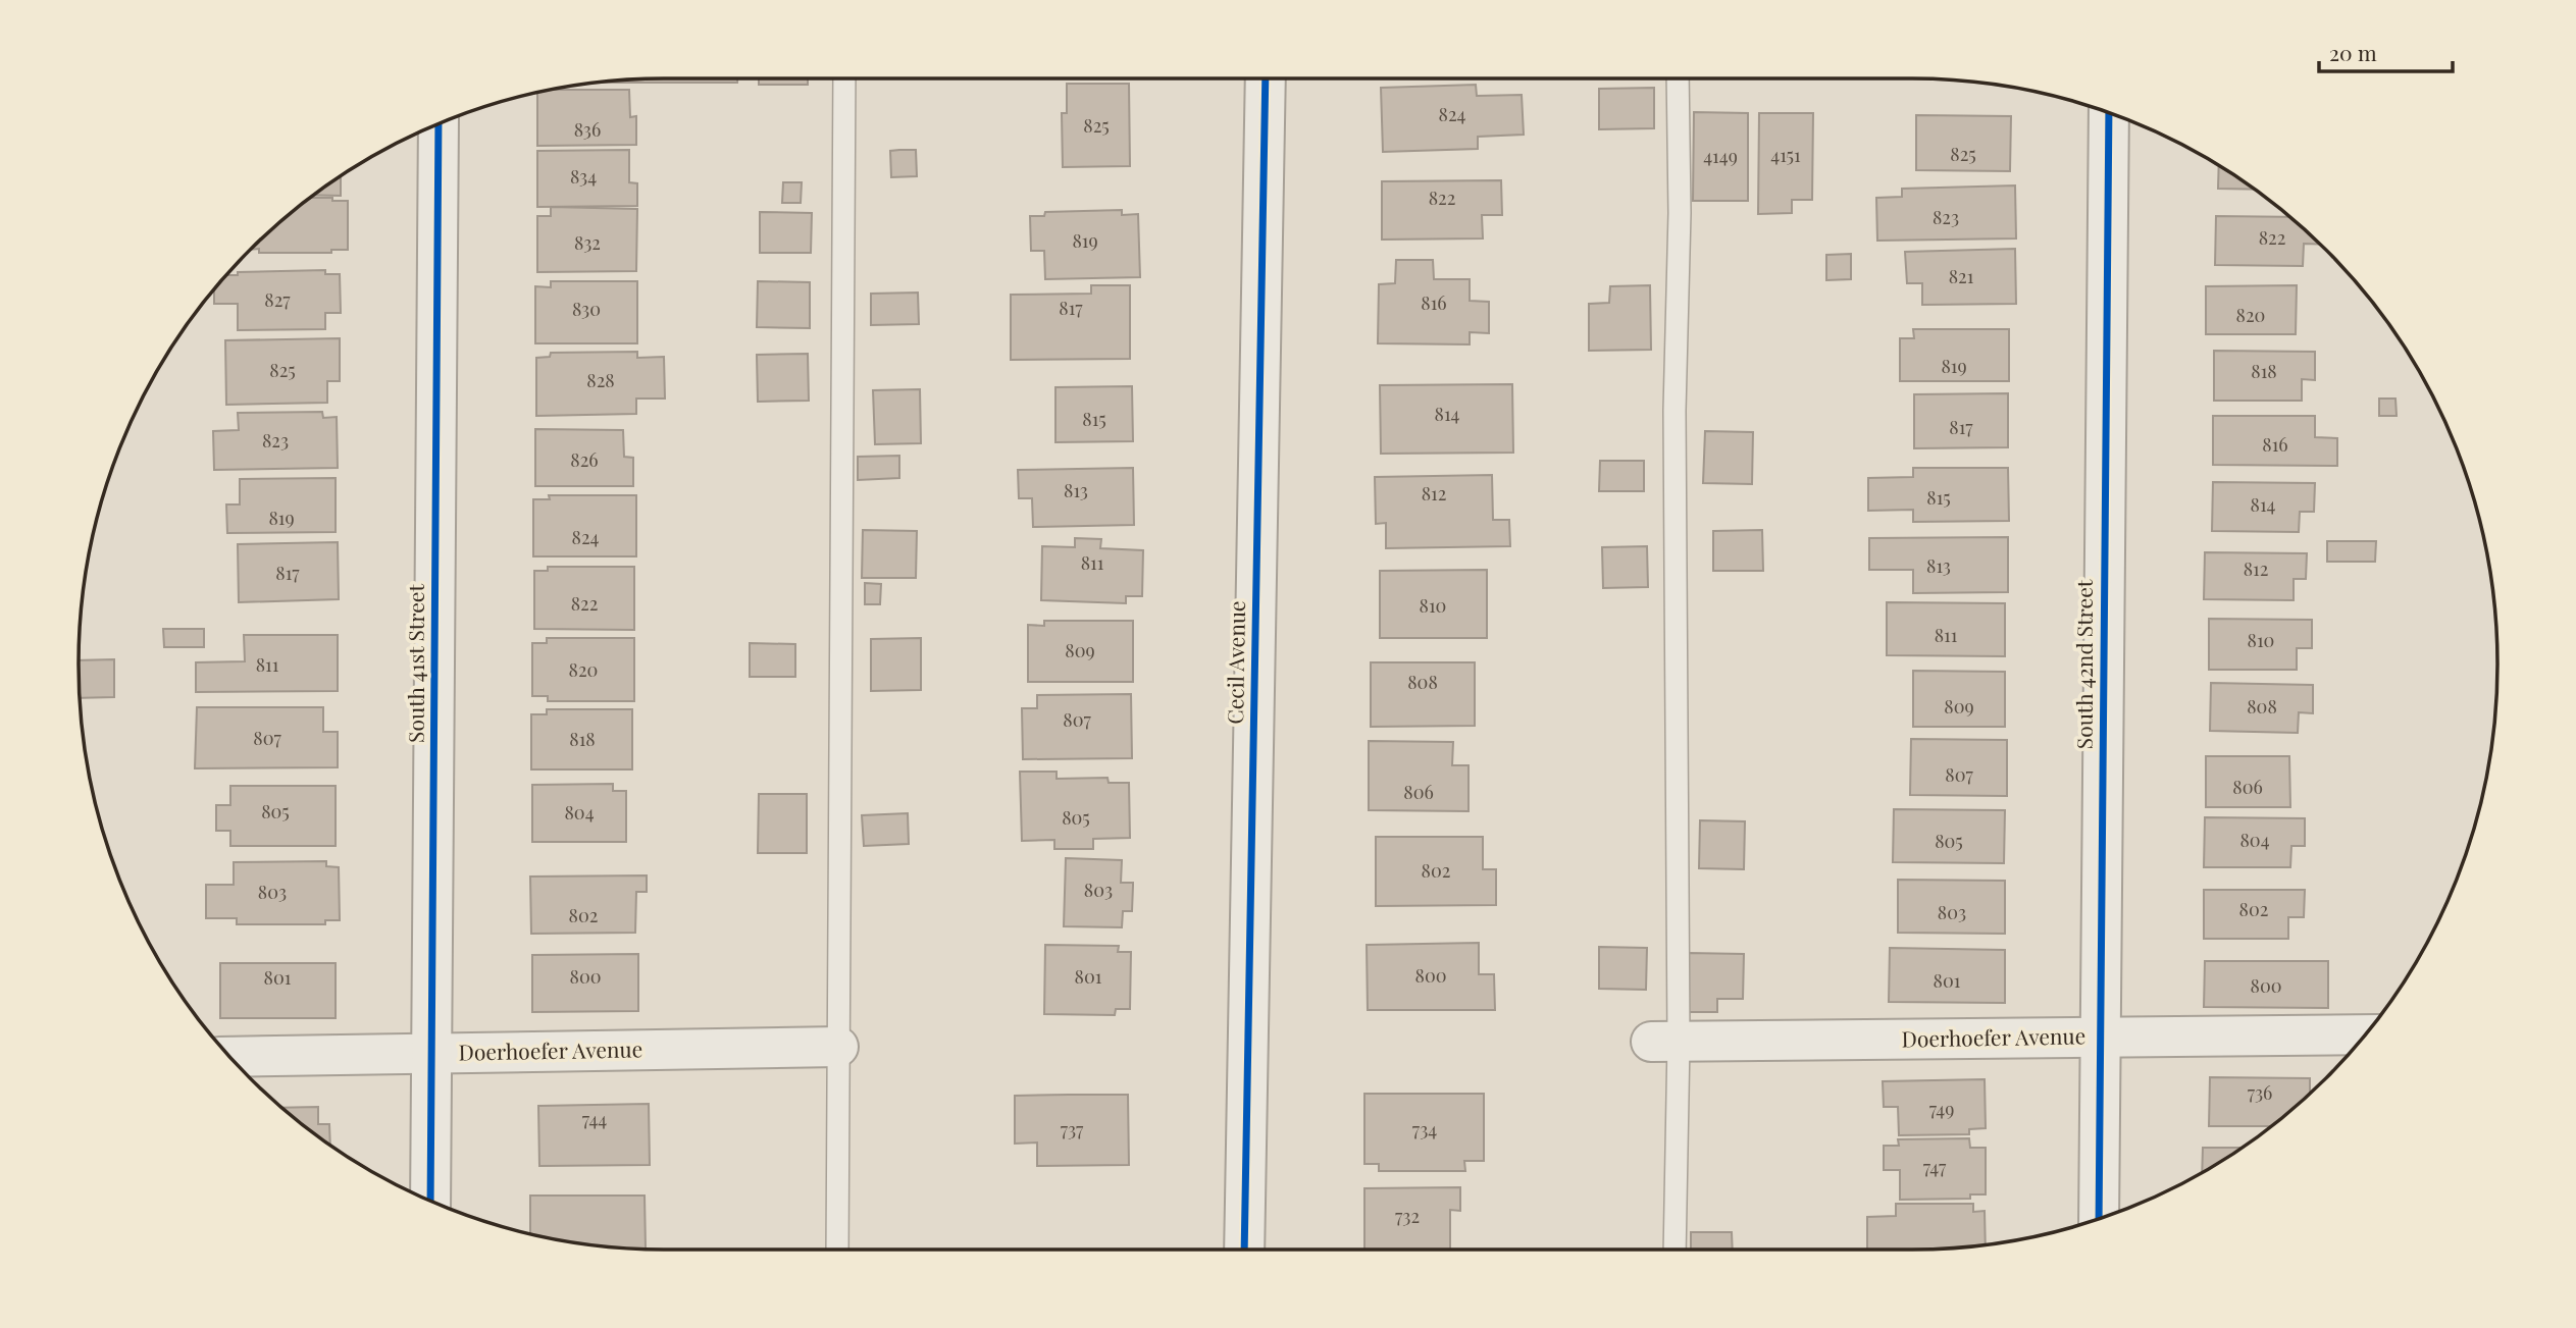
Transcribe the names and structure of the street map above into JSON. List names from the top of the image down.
{
  "streets": {
    "street": [
      "Cecil Avenue",
      "South 41st Street",
      "South 42nd Street",
      "Doerhoefer Avenue"
    ]
  },
  "crossings": [
    ["South 41st Street", "Doerhoefer Avenue"],
    ["South 42nd Street", "Doerhoefer Avenue"]
  ],
  "house_numbers": [
    "824",
    "825",
    "836",
    "825",
    "4151",
    "4149",
    "834",
    "822",
    "823",
    "822",
    "819",
    "832",
    "821",
    "827",
    "816",
    "817",
    "830",
    "820",
    "819",
    "825",
    "818",
    "828",
    "814",
    "815",
    "817",
    "823",
    "816",
    "826",
    "813",
    "812",
    "815",
    "814",
    "819",
    "824",
    "811",
    "813",
    "812",
    "817",
    "822",
    "810",
    "811",
    "810",
    "809",
    "811",
    "820",
    "808",
    "809",
    "808",
    "807",
    "807",
    "818",
    "807",
    "806",
    "806",
    "805",
    "804",
    "805",
    "804",
    "805",
    "802",
    "803",
    "803",
    "802",
    "803",
    "802",
    "800",
    "800",
    "801",
    "801",
    "801",
    "800",
    "736",
    "749",
    "744",
    "737",
    "734",
    "747",
    "732"
  ],
  "scale_bar": "20 m"
}
